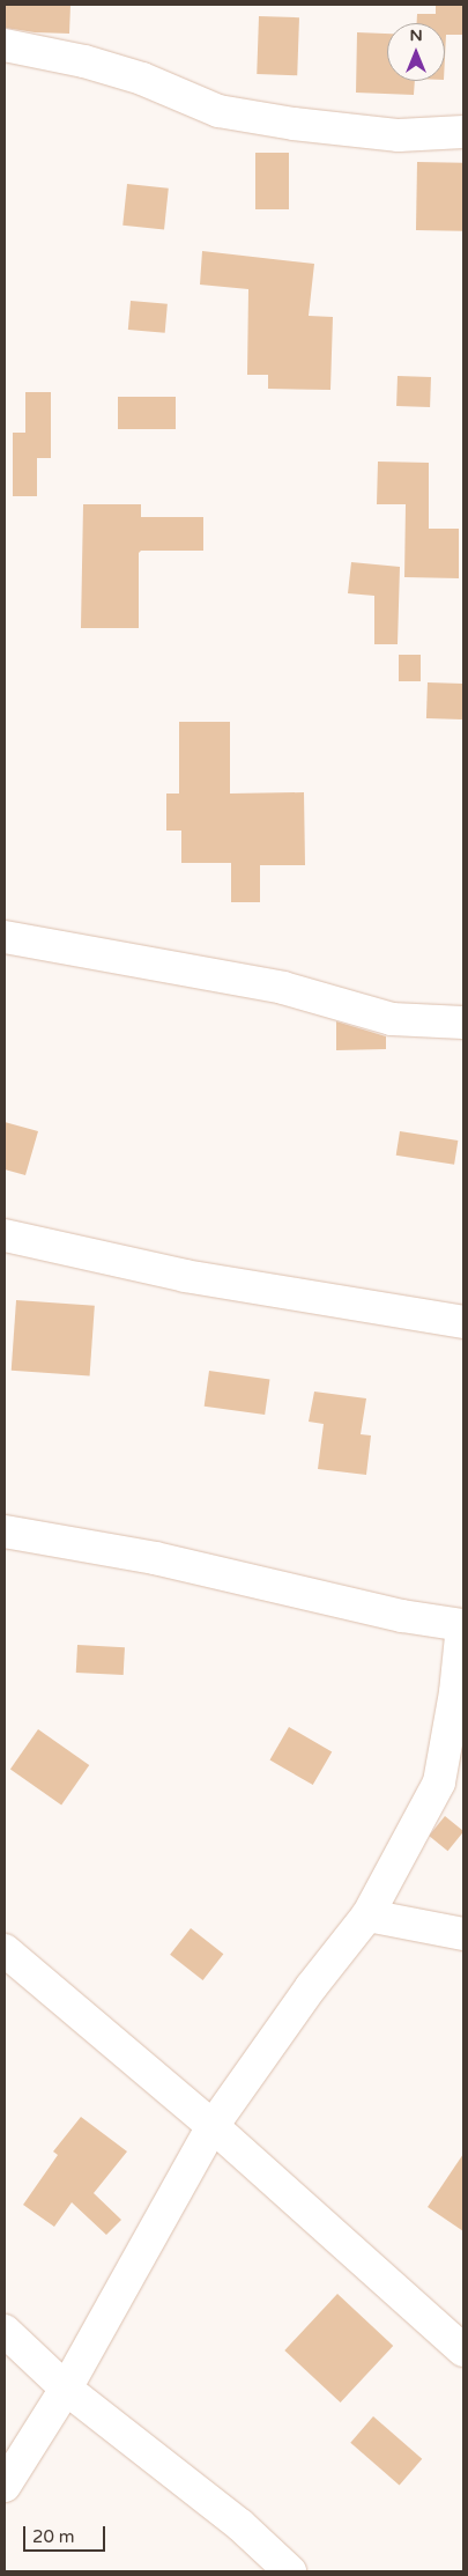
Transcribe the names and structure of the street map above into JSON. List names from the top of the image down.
{
  "scale_bar": "20 m",
  "north": "top"
}
